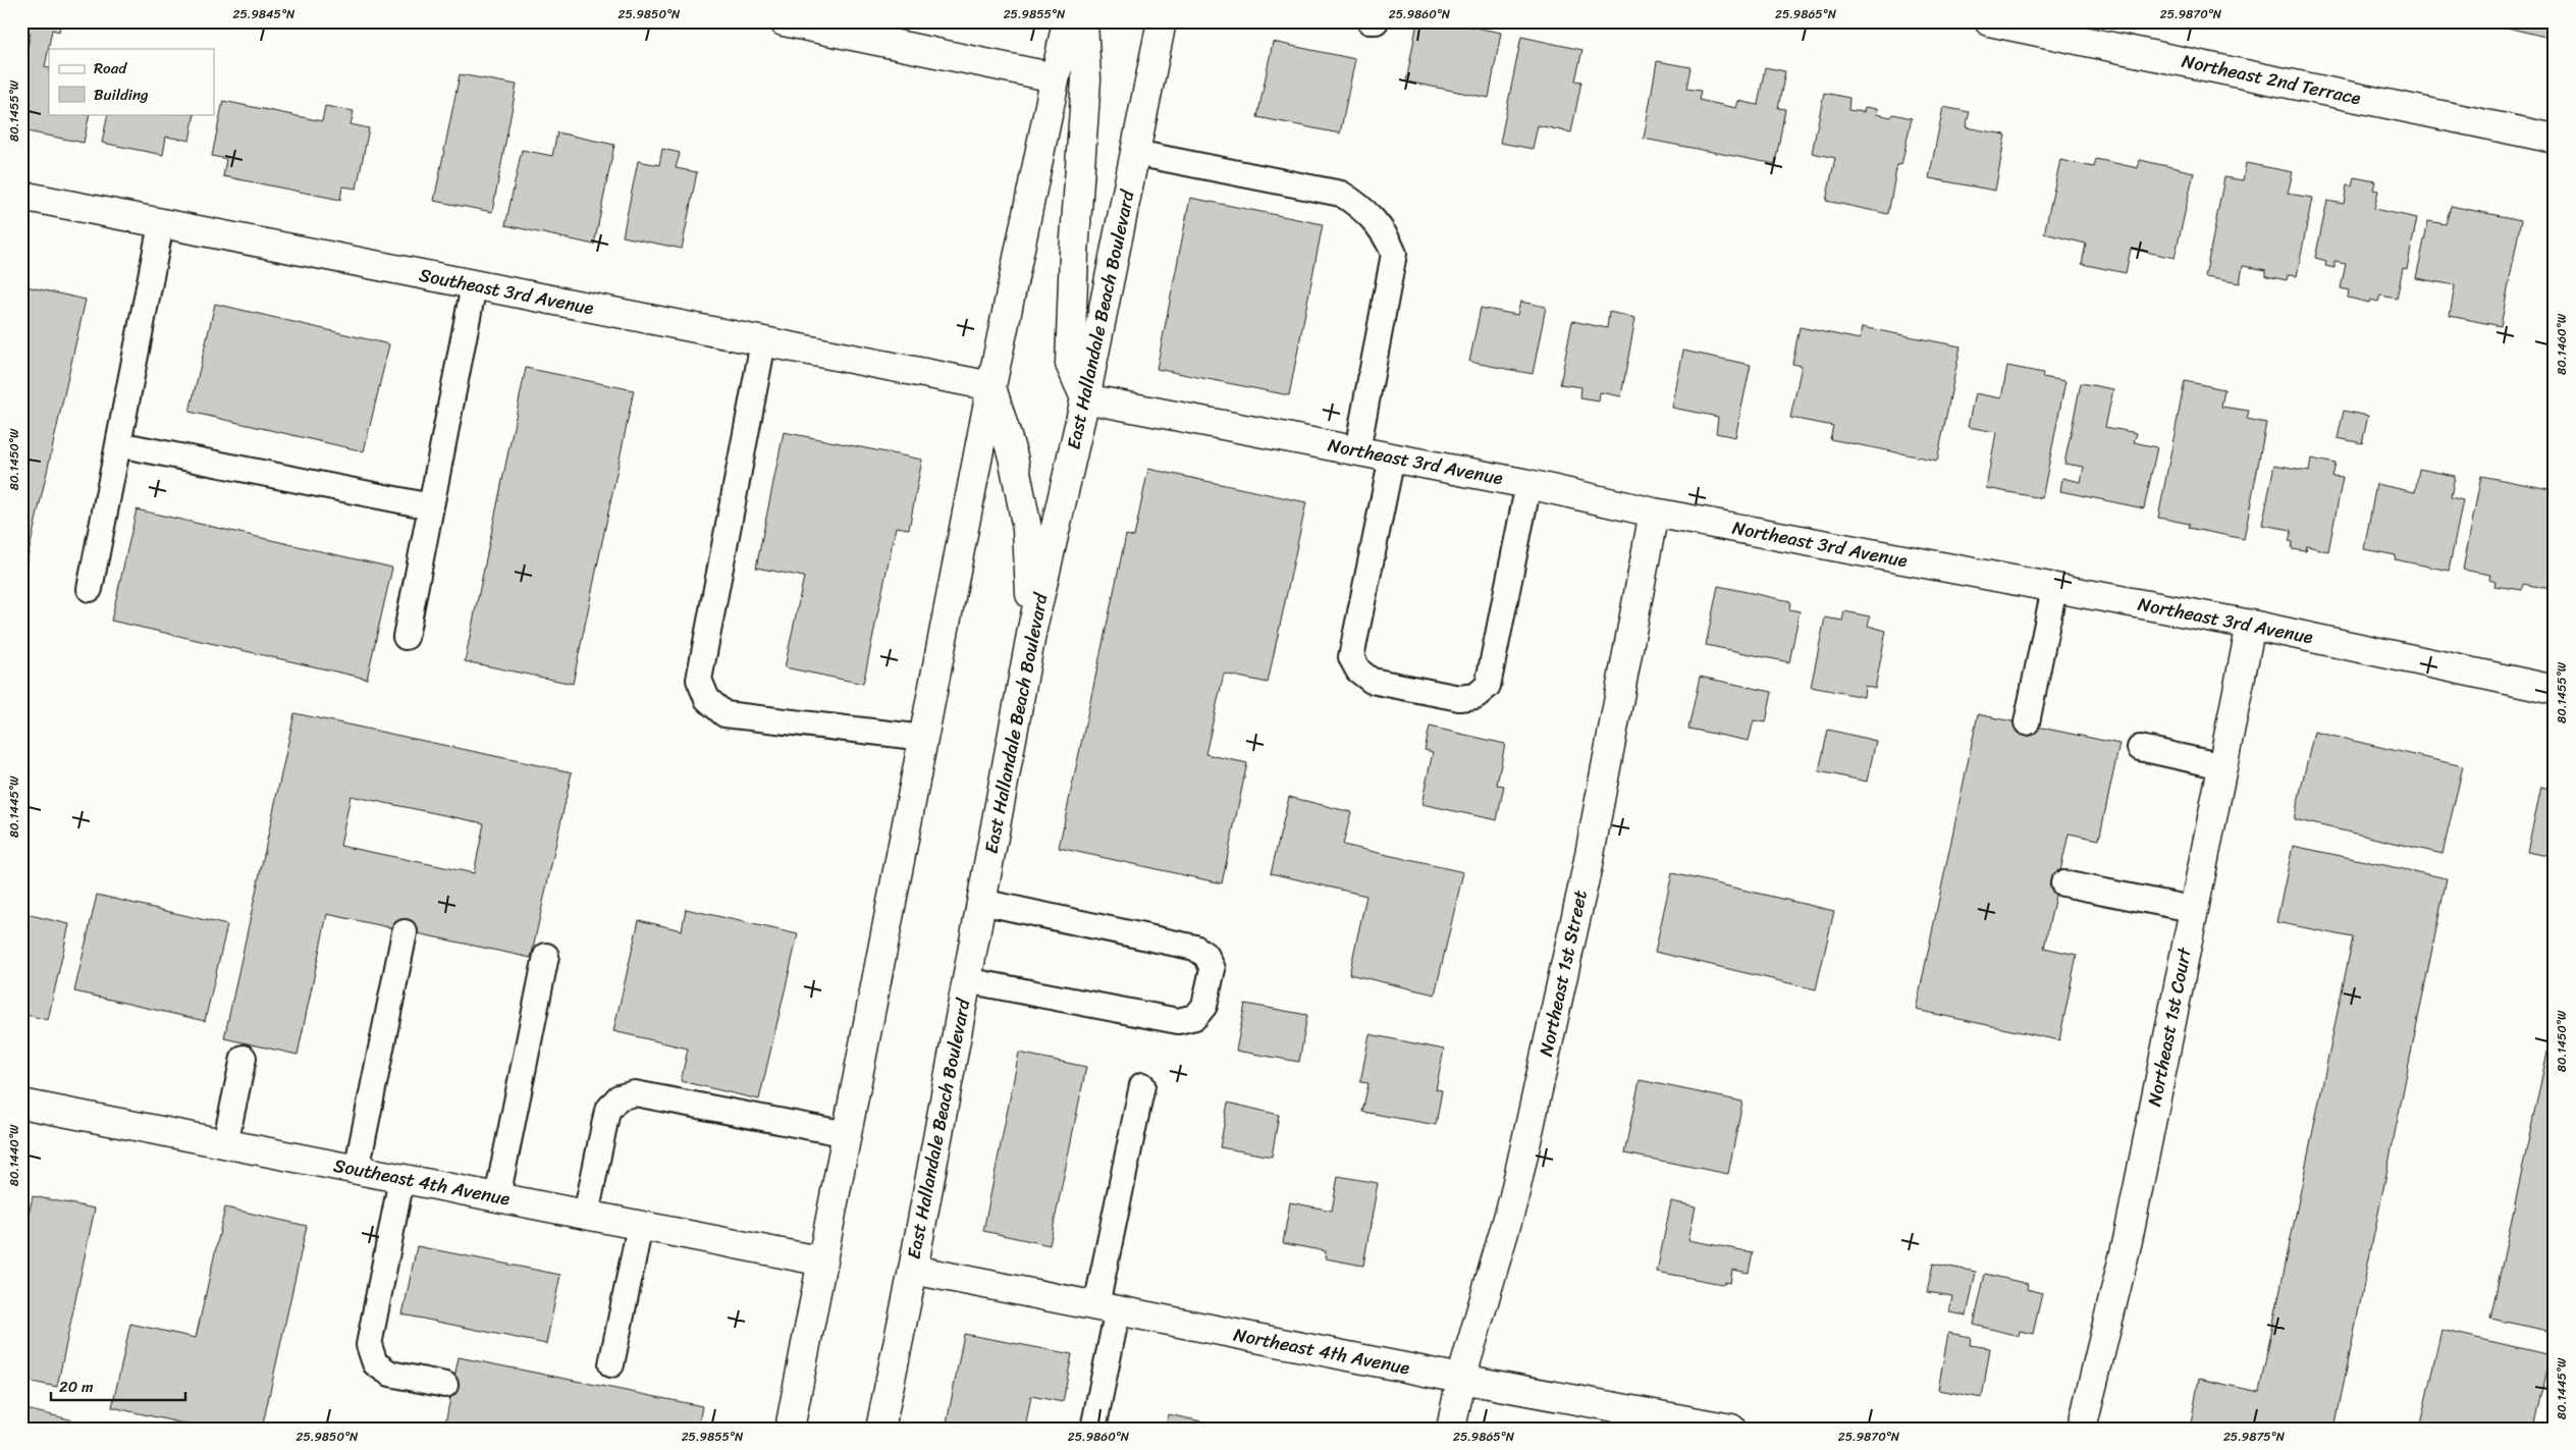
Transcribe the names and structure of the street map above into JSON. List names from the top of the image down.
{
  "streets": {
    "street": [
      "Northeast 2nd Terrace",
      "Southeast 3rd Avenue",
      "East Hallandale Beach Boulevard",
      "Northeast 3rd Avenue",
      "Northeast 1st Street",
      "Northeast 1st Court",
      "Southeast 4th Avenue",
      "Northeast 4th Avenue"
    ]
  },
  "crossings": [
    ["East Hallandale Beach Boulevard", "Northeast 3rd Avenue"],
    ["East Hallandale Beach Boulevard", "Northeast 4th Avenue"],
    ["Northeast 3rd Avenue", "Northeast 1st Street"],
    ["Northeast 3rd Avenue", "Northeast 1st Court"],
    ["Northeast 1st Street", "Northeast 4th Avenue"]
  ],
  "legend": ["Road", "Building"],
  "scale_bar": "20 m",
  "coordinates": [
    "25.9845°N",
    "25.9850°N",
    "25.9855°N",
    "25.9860°N",
    "25.9865°N",
    "25.9870°N",
    "80.1455°W",
    "80.1460°W",
    "80.1450°W",
    "80.1445°W",
    "80.1440°W",
    "25.9875°N"
  ]
}
